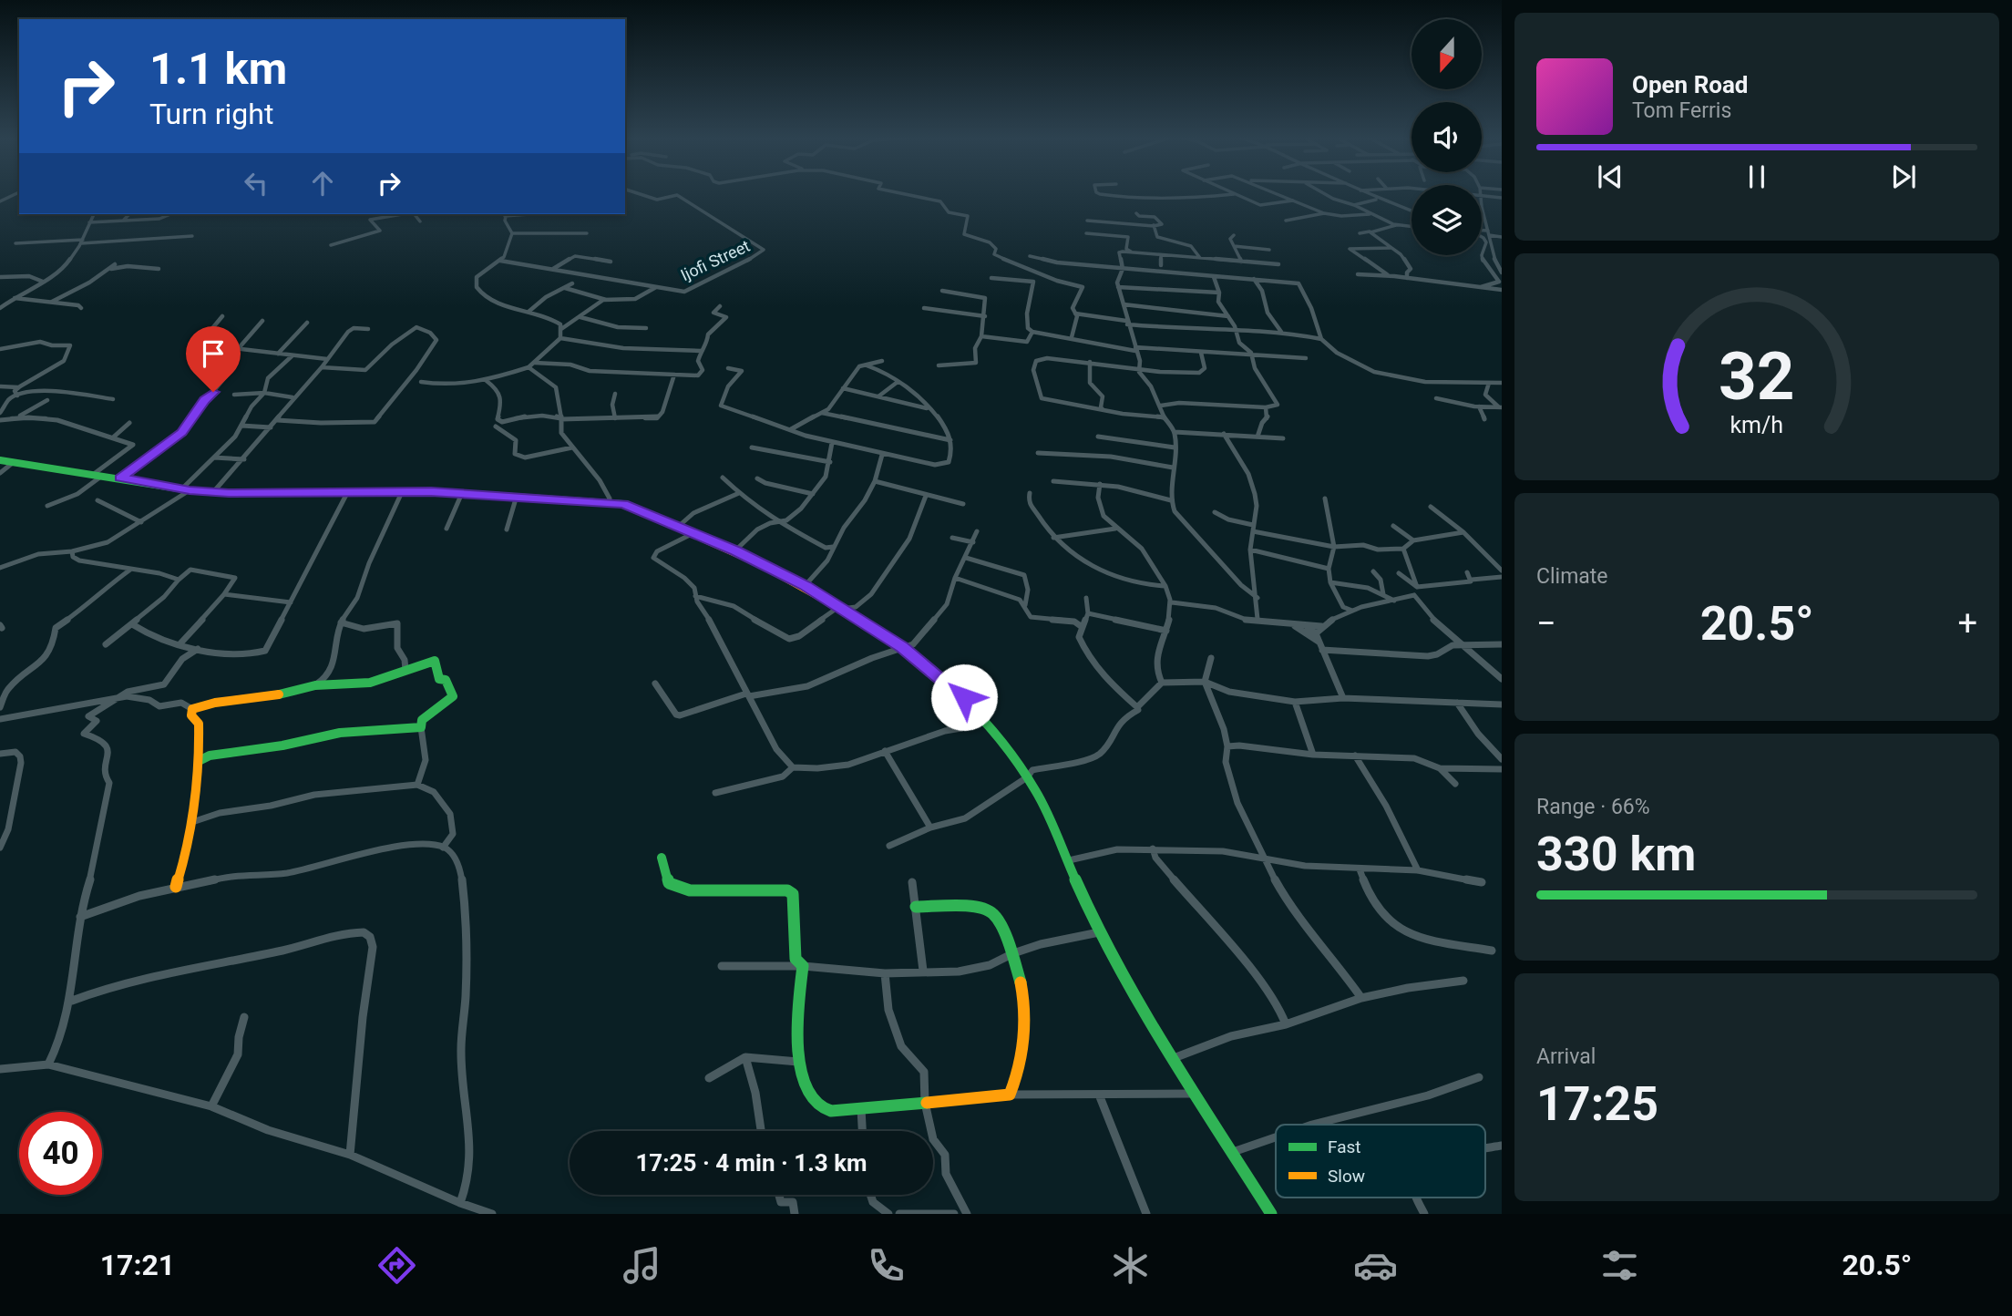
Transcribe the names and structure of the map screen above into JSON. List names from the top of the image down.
{
  "streets": {
    "street": ["Ijofi Street"]
  },
  "legend": ["Fast", "Slow"],
  "north": "bottom",
  "page": {
    "turn": ["1.1 km", "Turn right"],
    "song": ["Open Road", "Tom Ferris"],
    "tile": [
      "Climate",
      ["Range · 66%", "330 km"],
      ["Arrival", "17:25"]
    ],
    "heat": ["−", "20.5°", "+"],
    "limit": "40",
    "trip": "17:25 · 4 min · 1.3 km",
    "tabs": ["17:21", "20.5°"],
    "gauge": ["32", "km/h"]
  }
}
